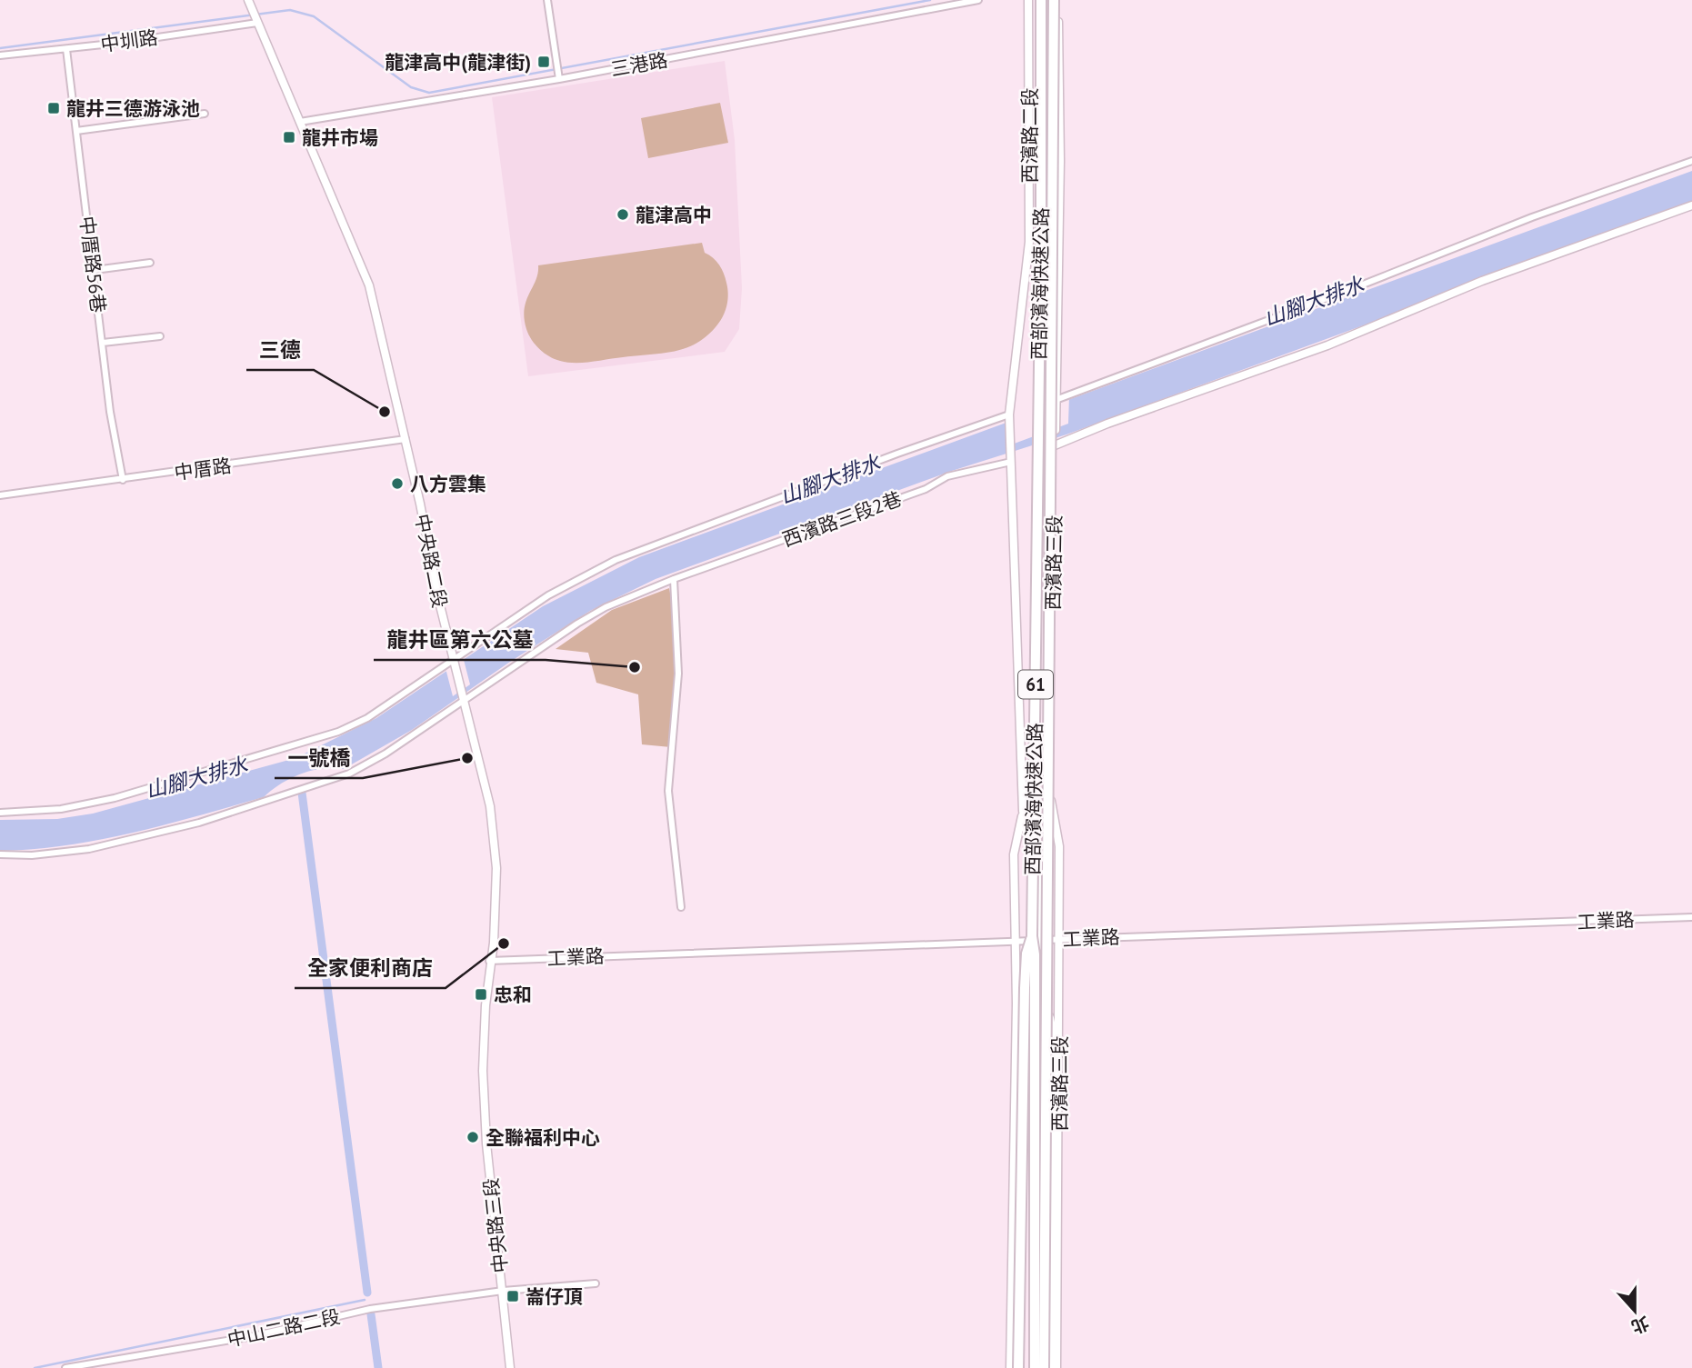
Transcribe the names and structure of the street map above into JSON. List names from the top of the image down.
{
  "streets": {
    "highway": ["西部濱海快速公路", "61"],
    "street": [
      "中圳路",
      "三港路",
      "西濱路二段",
      "中厝路56巷",
      "中厝路",
      "西濱路三段2巷",
      "中央路二段",
      "西濱路三段",
      "工業路",
      "中央路三段",
      "中山二路二段"
    ]
  },
  "crossings": [
    ["中圳路", "中厝路56巷"],
    ["中圳路", "中央路二段"],
    ["三港路", "中央路二段"],
    ["西濱路二段", "西部濱海快速公路"],
    ["西濱路二段", "西濱路三段2巷"],
    ["西濱路二段", "西濱路三段"],
    ["中厝路56巷", "中厝路"],
    ["西部濱海快速公路", "西濱路三段"],
    ["西部濱海快速公路", "工業路"],
    ["中厝路", "中央路二段"],
    ["西濱路三段2巷", "中央路二段"],
    ["西濱路三段2巷", "西濱路三段"],
    ["中央路二段", "工業路"],
    ["中央路二段", "中央路三段"],
    ["西濱路三段", "工業路"],
    ["中央路三段", "中山二路二段"]
  ],
  "water": ["山腳大排水"],
  "places": {
    "transit": [
      "龍津高中(龍津街)",
      "龍井三德游泳池",
      "龍井市場",
      "忠和",
      "崙仔頂"
    ],
    "other": [
      "龍津高中",
      "三德",
      "八方雲集",
      "龍井區第六公墓",
      "一號橋",
      "全家便利商店",
      "全聯福利中心"
    ]
  },
  "north": "bottom"
}
